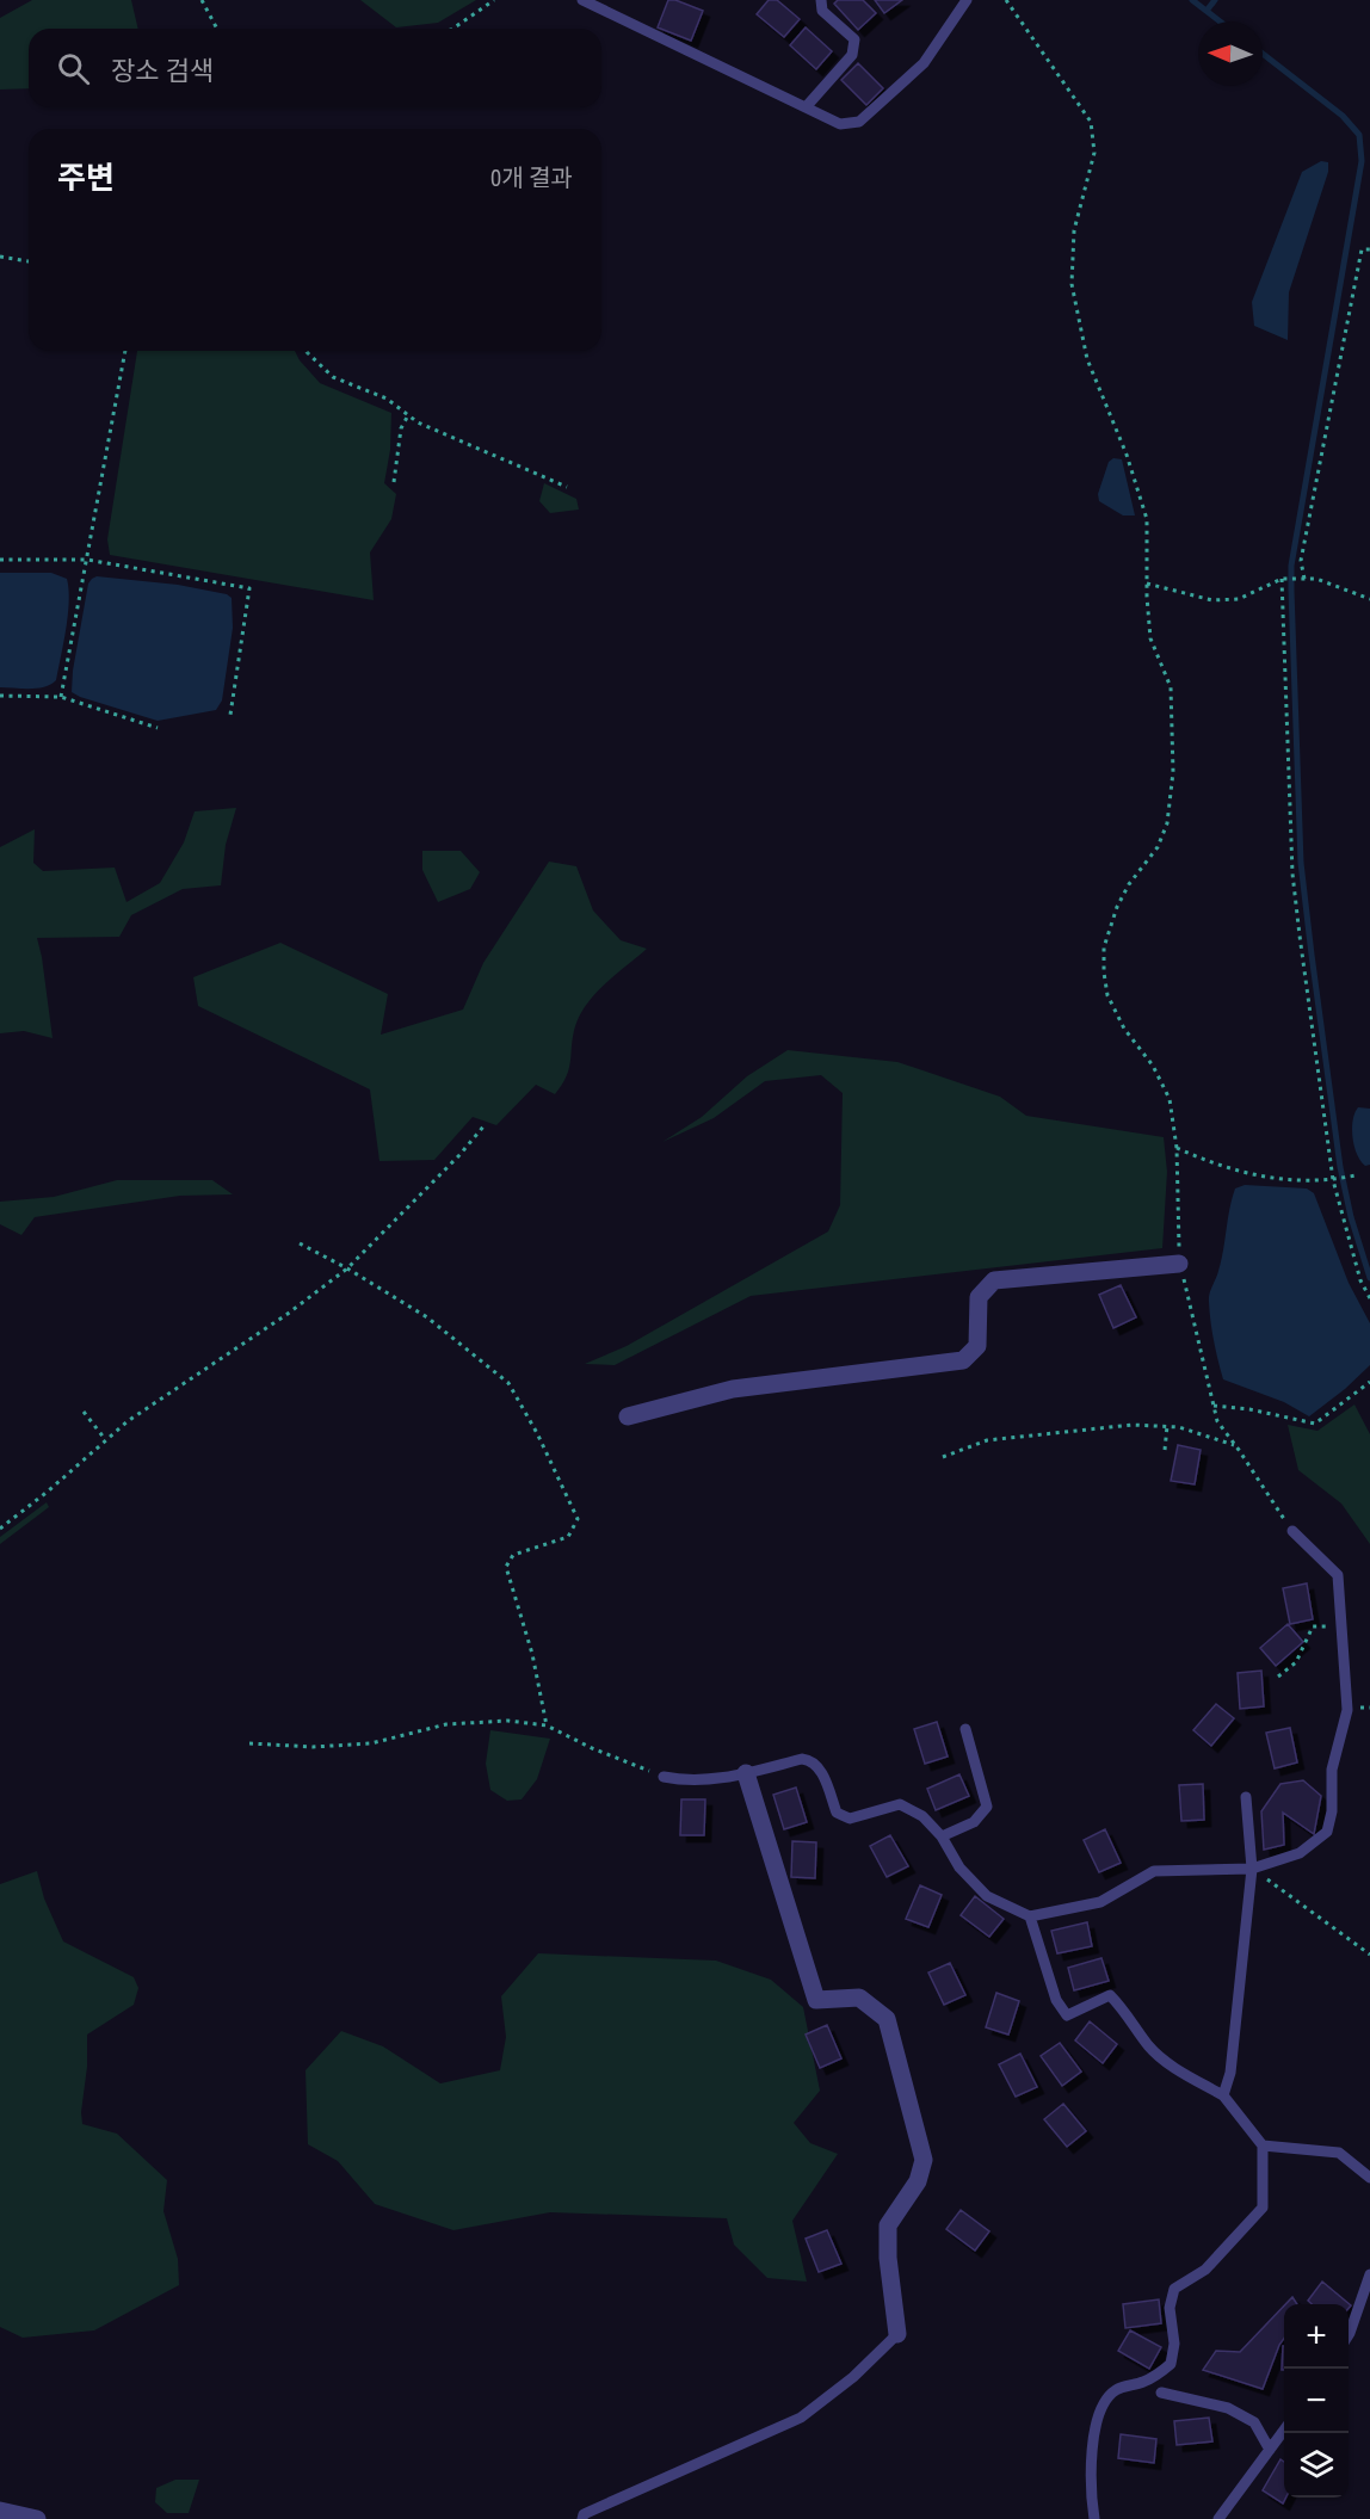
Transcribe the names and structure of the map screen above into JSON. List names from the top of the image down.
{
  "north": "left",
  "page": {
    "search": "장소 검색",
    "heading": ["주변", "0개 결과"],
    "map_buttons": ["+", "−"]
  }
}
